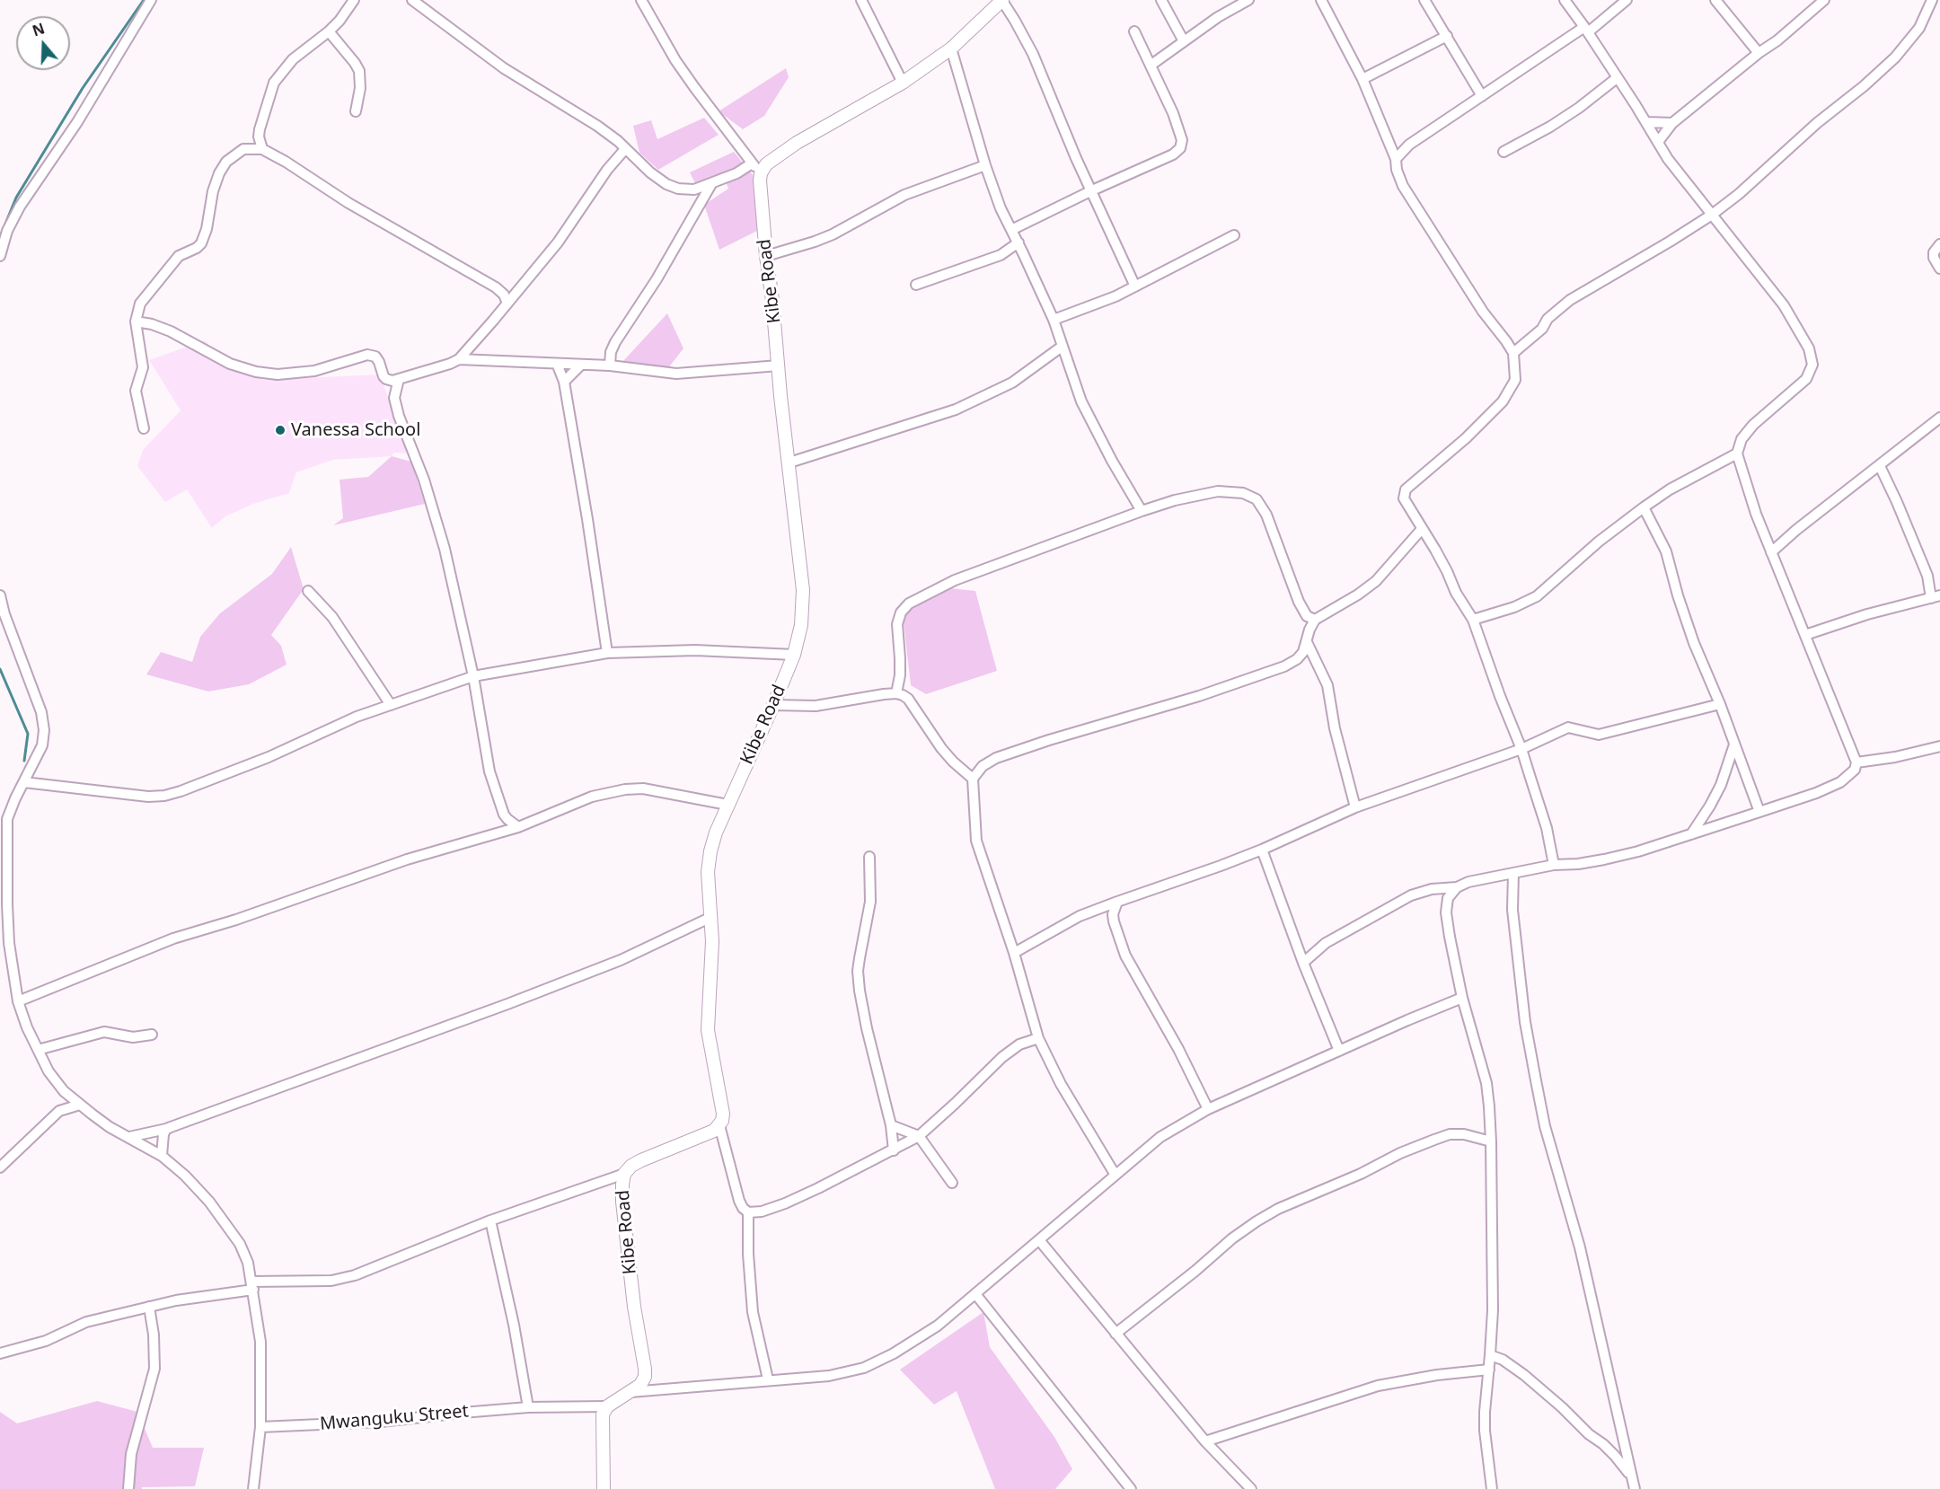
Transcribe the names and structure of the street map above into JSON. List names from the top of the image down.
{
  "streets": {
    "street": ["Kibe Road", "Mwanguku Street"]
  },
  "crossings": [
    ["Kibe Road", "Mwanguku Street"]
  ],
  "places": ["Vanessa School"],
  "north": "top"
}
